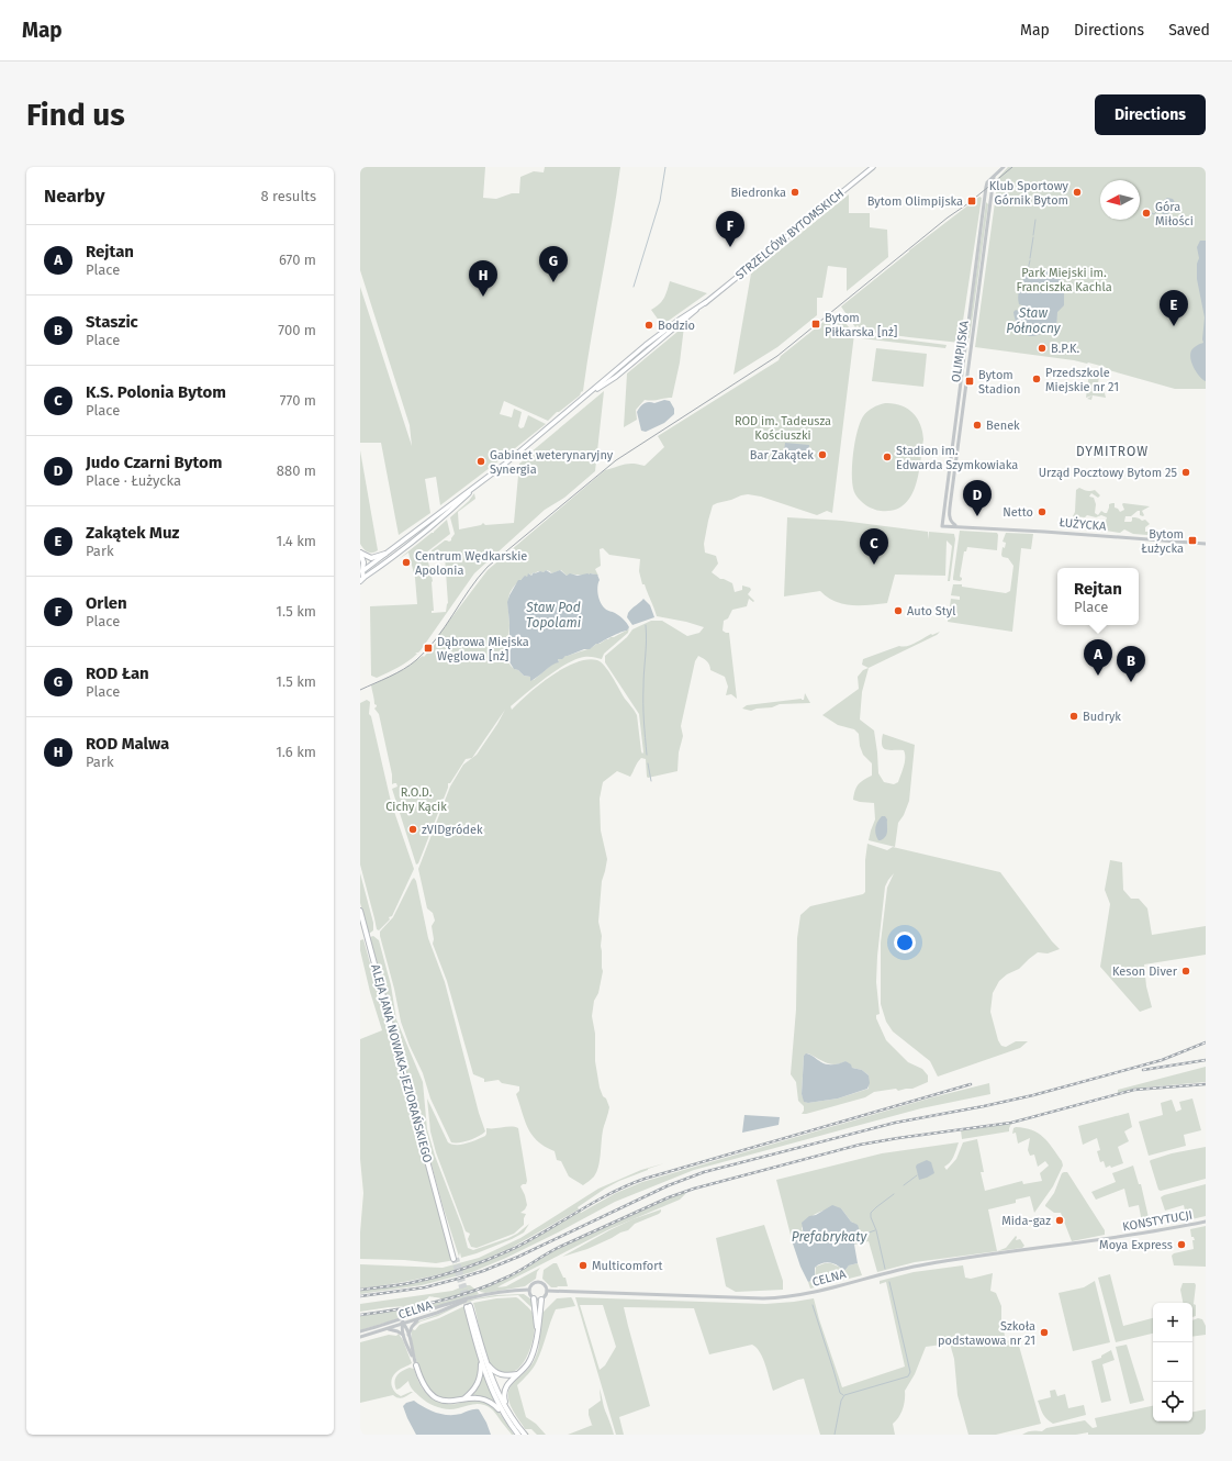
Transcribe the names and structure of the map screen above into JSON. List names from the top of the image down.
{
  "streets": {
    "main road": ["STRZELCÓW BYTOMSKICH", "ALEJA JANA NOWAKA-JEZIORAŃSKIEGO"],
    "street": [
      "OLIMPIJSKA",
      "ŁUŻYCKA",
      "KONSTYTUCJI",
      "CELNA"
    ]
  },
  "crossings": [
    ["OLIMPIJSKA", "ŁUŻYCKA"],
    ["KONSTYTUCJI", "CELNA"]
  ],
  "districts": ["DYMITROW"],
  "water": ["Staw Północny", "Staw Pod Topolami", "Prefabrykaty"],
  "parks": ["Park Miejski im. Franciszka Kachla", "ROD im. Tadeusza Kościuszki", "R.O.D. Cichy Kącik"],
  "places": {
    "other": [
      "Biedronka",
      "Klub Sportowy Górnik Bytom",
      "Góra Miłości",
      "Bodzio",
      "B.P.K.",
      "Przedszkole Miejskie nr 21",
      "Benek",
      "Bar Zakątek",
      "Stadion im. Edwarda Szymkowiaka",
      "Gabinet weterynaryjny Synergia",
      "Urząd Pocztowy Bytom 25",
      "Netto",
      "Centrum Wędkarskie Apolonia",
      "Auto Styl",
      "Budryk",
      "zVIDgródek",
      "Keson Diver",
      "Mida-gaz",
      "Moya Express",
      "Multicomfort",
      "Szkoła podstawowa nr 21"
    ],
    "transit": [
      "Bytom Olimpijska",
      "Bytom Piłkarska [nż]",
      "Bytom Stadion",
      "Bytom Łużycka",
      "Dąbrowa Miejska Węglowa [nż]"
    ]
  },
  "north": "left",
  "page": {
    "header": "Map",
    "nav": ["Map", "Directions", "Saved"],
    "buttons": "Directions",
    "title": "Find us",
    "heading": ["Nearby", "8 results"],
    "pins": [
      "F",
      "G",
      "H",
      "E",
      "D",
      "C",
      "A",
      "B"
    ],
    "list": [
      {
        "mark": "A",
        "name": "Rejtan",
        "note": "Place",
        "value": "670 m"
      },
      {
        "mark": "B",
        "name": "Staszic",
        "note": "Place",
        "value": "700 m"
      },
      {
        "mark": "C",
        "name": "K.S. Polonia Bytom",
        "note": "Place",
        "value": "770 m"
      },
      {
        "mark": "D",
        "name": "Judo Czarni Bytom",
        "note": "Place · Łużycka",
        "value": "880 m"
      },
      {
        "mark": "E",
        "name": "Zakątek Muz",
        "note": "Park",
        "value": "1.4 km"
      },
      {
        "mark": "F",
        "name": "Orlen",
        "note": "Place",
        "value": "1.5 km"
      },
      {
        "mark": "G",
        "name": "ROD Łan",
        "note": "Place",
        "value": "1.5 km"
      },
      {
        "mark": "H",
        "name": "ROD Malwa",
        "note": "Park",
        "value": "1.6 km"
      }
    ],
    "popup": ["Rejtan", "Place"],
    "map_buttons": ["+", "−"]
  }
}
